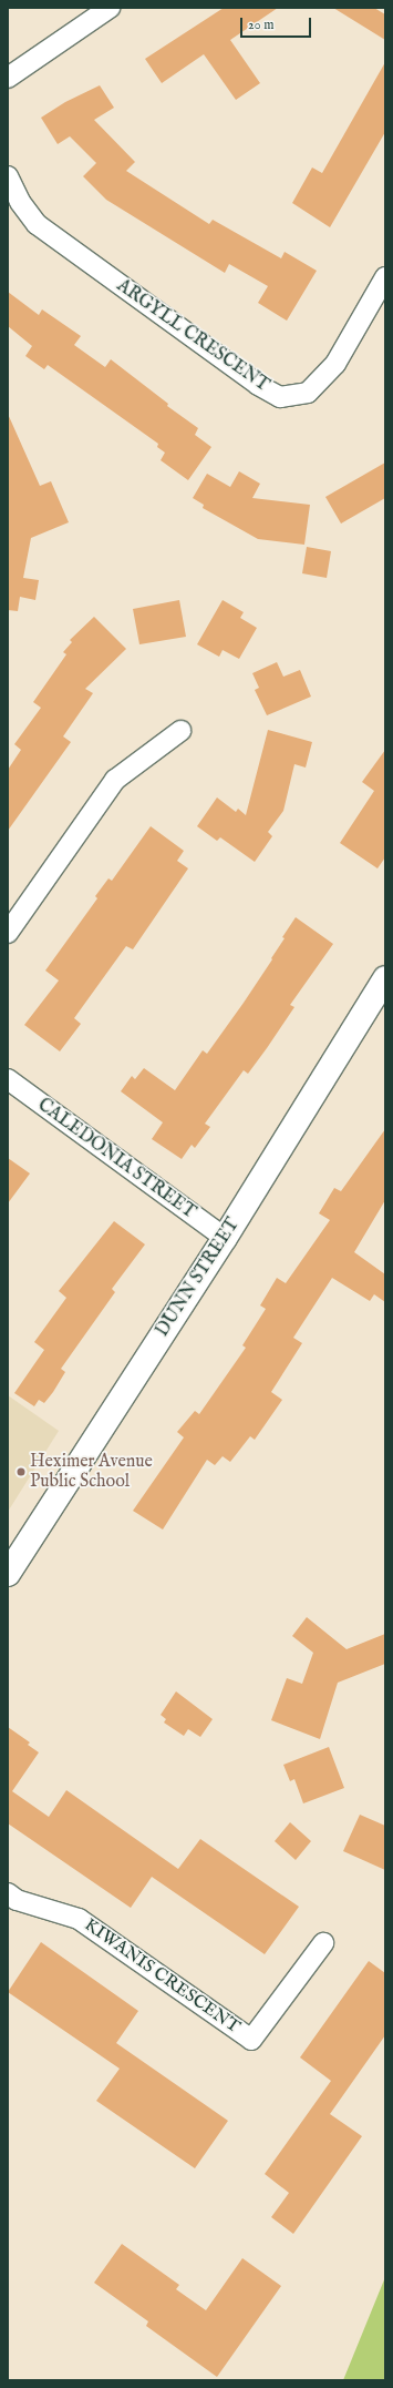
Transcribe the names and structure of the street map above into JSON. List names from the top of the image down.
{
  "streets": {
    "street": [
      "ARGYLL CRESCENT",
      "CALEDONIA STREET",
      "DUNN STREET",
      "KIWANIS CRESCENT"
    ]
  },
  "crossings": [
    ["CALEDONIA STREET", "DUNN STREET"]
  ],
  "places": ["Heximer Avenue Public School"],
  "scale_bar": "20 m"
}
